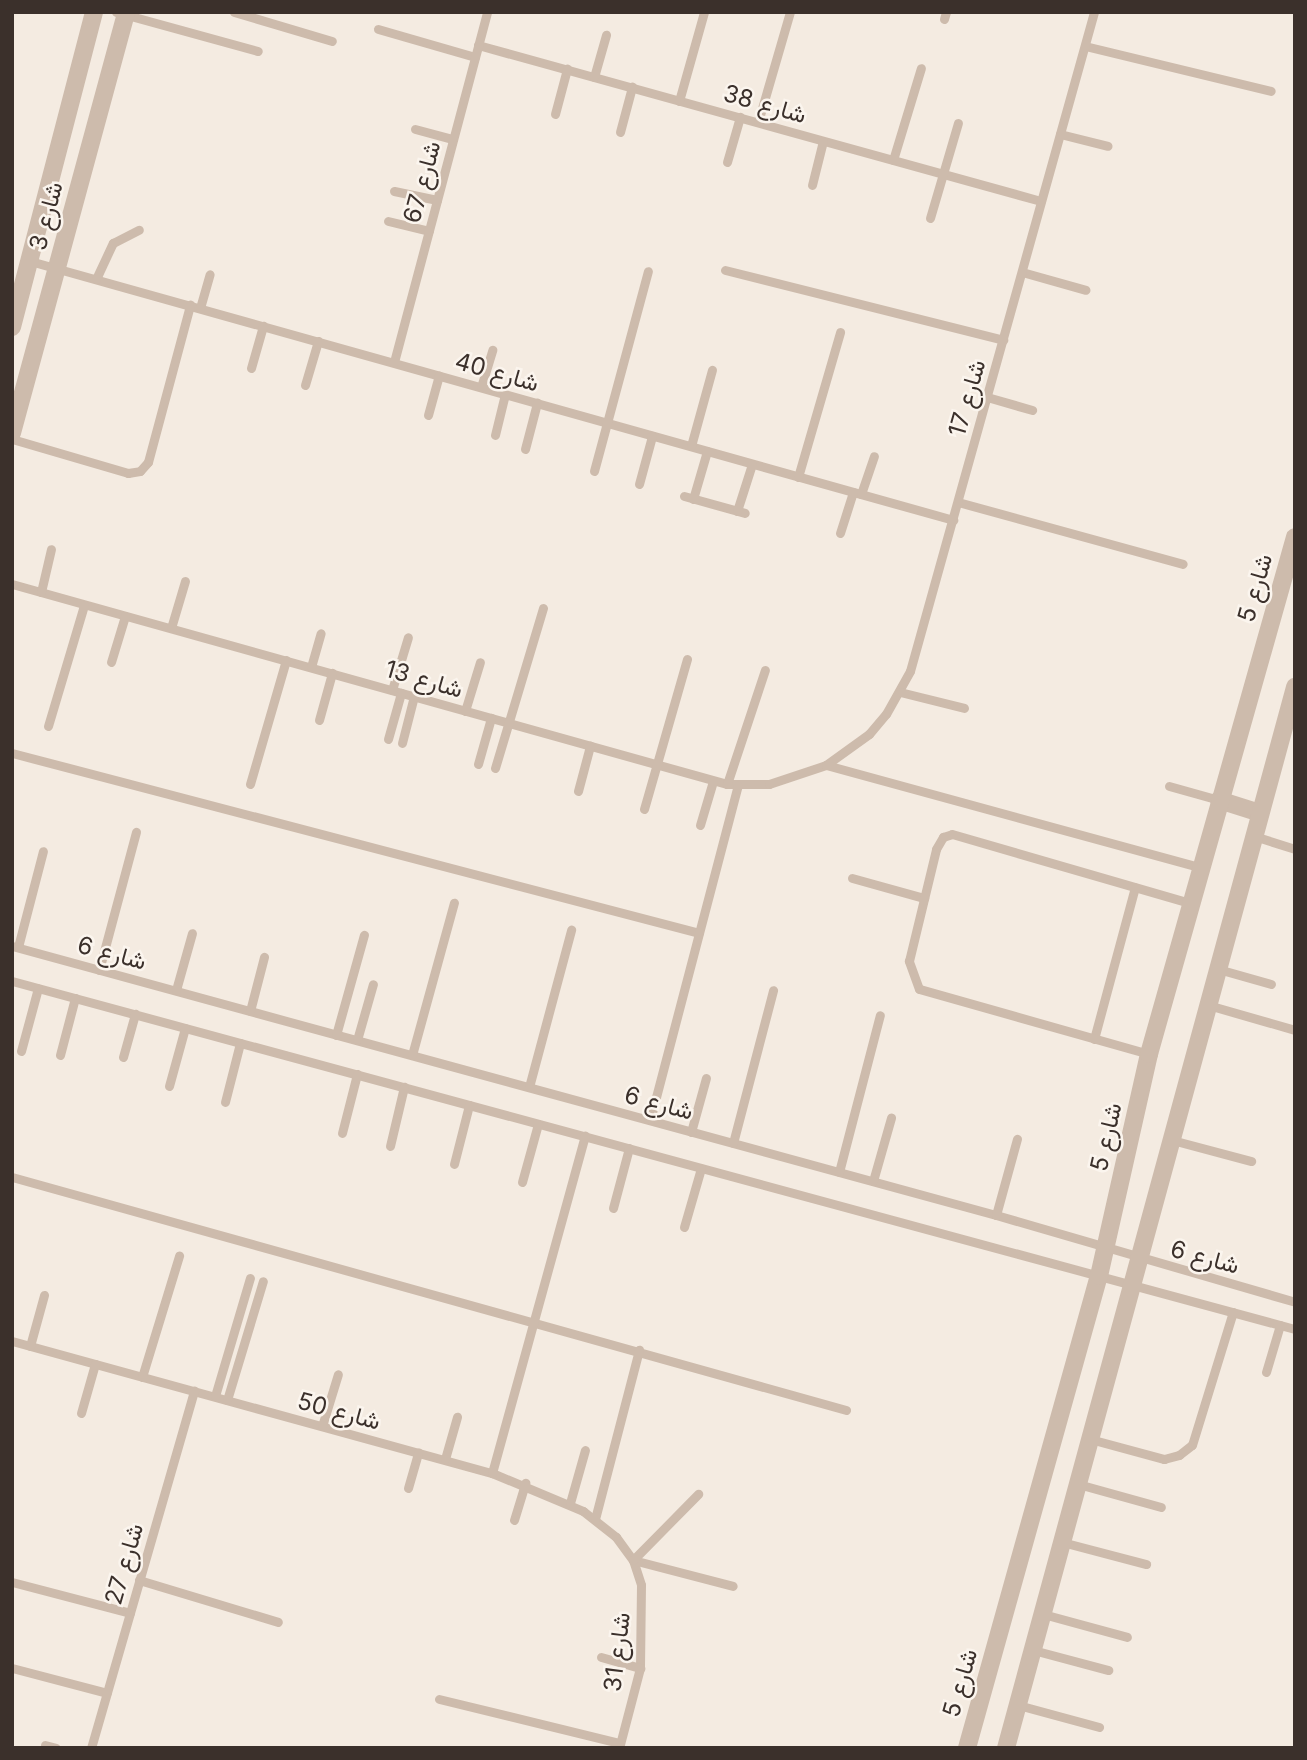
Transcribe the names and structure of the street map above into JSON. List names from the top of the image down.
{
  "streets": {
    "street": ["شارع 3", "شارع 5"],
    "lane": [
      "شارع 38",
      "شارع 67",
      "شارع 40",
      "شارع 17",
      "شارع 13",
      "شارع 6",
      "شارع 50",
      "شارع 27",
      "شارع 31"
    ]
  },
  "crossings": [
    ["شارع 38", "شارع 67"],
    ["شارع 38", "شارع 17"],
    ["شارع 67", "شارع 40"],
    ["شارع 3", "شارع 40"],
    ["شارع 40", "شارع 17"],
    ["شارع 17", "شارع 13"],
    ["شارع 5", "شارع 6"],
    ["شارع 50", "شارع 27"],
    ["شارع 50", "شارع 31"]
  ]
}
